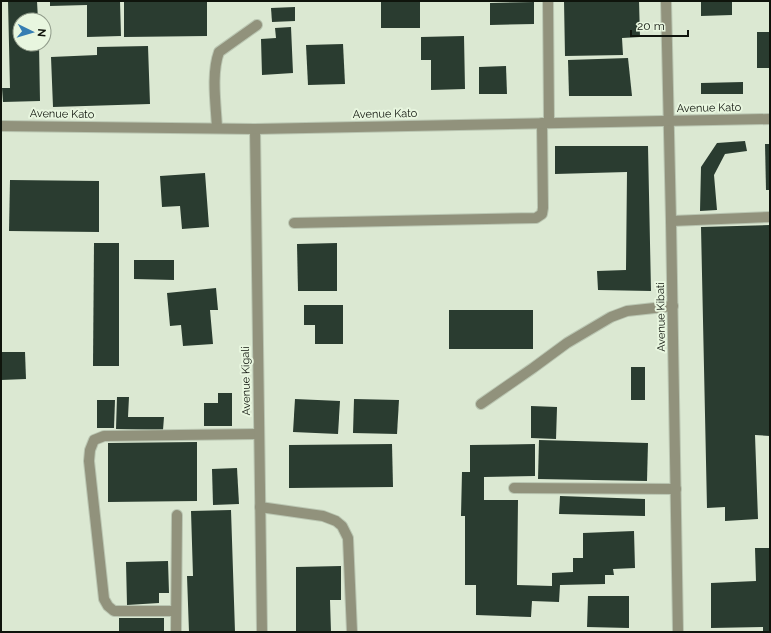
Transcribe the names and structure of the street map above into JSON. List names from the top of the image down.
{
  "streets": {
    "street": ["Avenue Kato", "Avenue Kibati", "Avenue Kigali"]
  },
  "crossings": [
    ["Avenue Kato", "Avenue Kibati"],
    ["Avenue Kato", "Avenue Kigali"]
  ],
  "scale_bar": "20 m",
  "north": "right"
}
